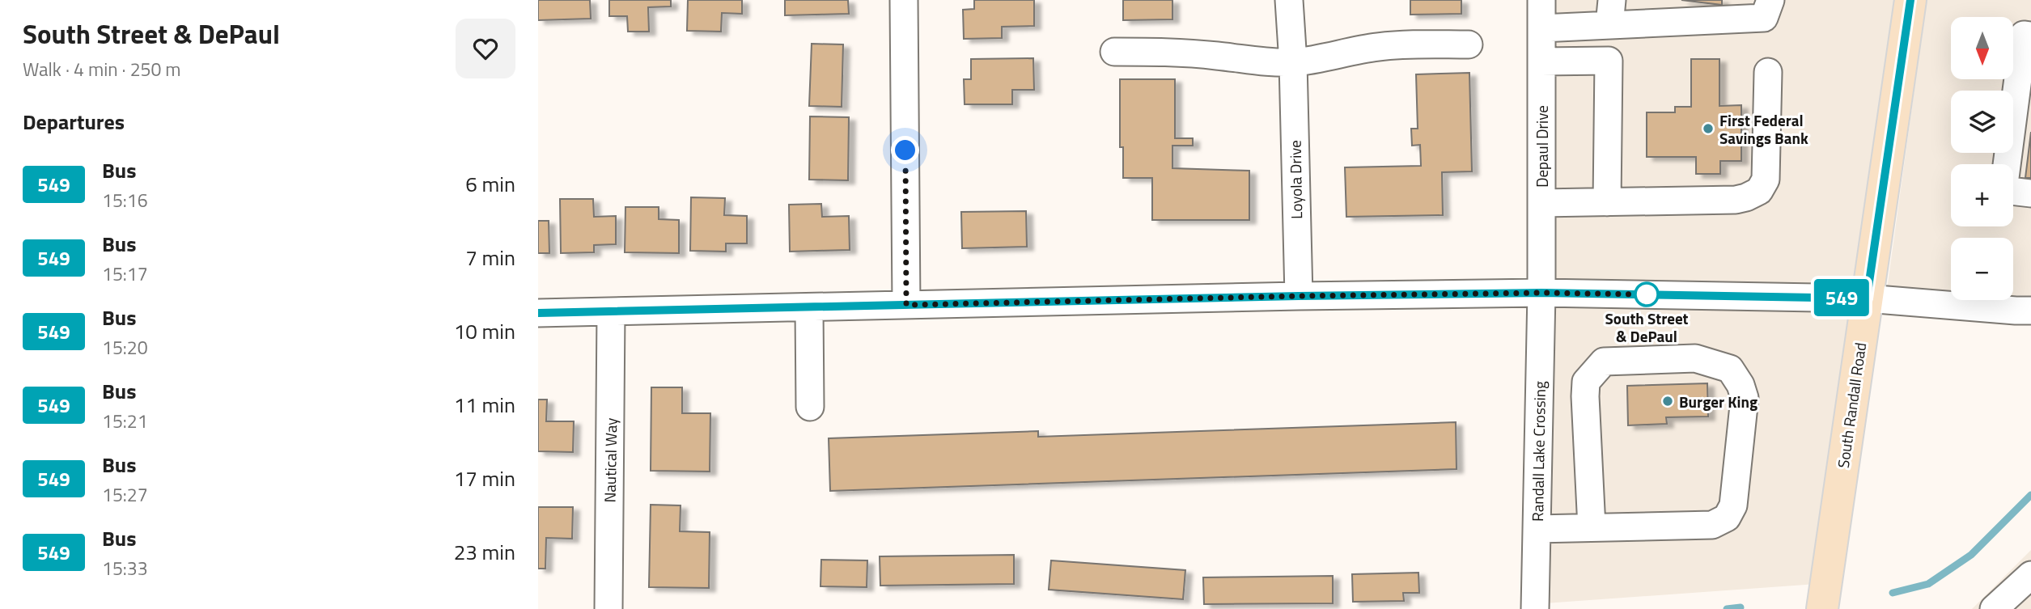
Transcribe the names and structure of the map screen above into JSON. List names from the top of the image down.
{
  "streets": {
    "main road": ["South Randall Road"],
    "street": [
      "Depaul Drive",
      "Loyola Drive",
      "Randall Lake Crossing",
      "Nautical Way"
    ]
  },
  "crossings": [
    ["Depaul Drive", "Randall Lake Crossing"]
  ],
  "places": ["First Federal Savings Bank", "South Street & DePaul", "Burger King"],
  "lines": ["bus line 549"],
  "north": "bottom",
  "page": {
    "heading": [
      ["South Street & DePaul", "Walk · 4 min · 250 m"],
      "Departures"
    ],
    "on_map": "549",
    "map_buttons": ["+", "−"],
    "list": [
      {
        "mark": "549",
        "name": "Bus",
        "note": "15:16",
        "value": "6 min"
      },
      {
        "mark": "549",
        "name": "Bus",
        "note": "15:17",
        "value": "7 min"
      },
      {
        "mark": "549",
        "name": "Bus",
        "note": "15:20",
        "value": "10 min"
      },
      {
        "mark": "549",
        "name": "Bus",
        "note": "15:21",
        "value": "11 min"
      },
      {
        "mark": "549",
        "name": "Bus",
        "note": "15:27",
        "value": "17 min"
      },
      {
        "mark": "549",
        "name": "Bus",
        "note": "15:33",
        "value": "23 min"
      }
    ]
  }
}
